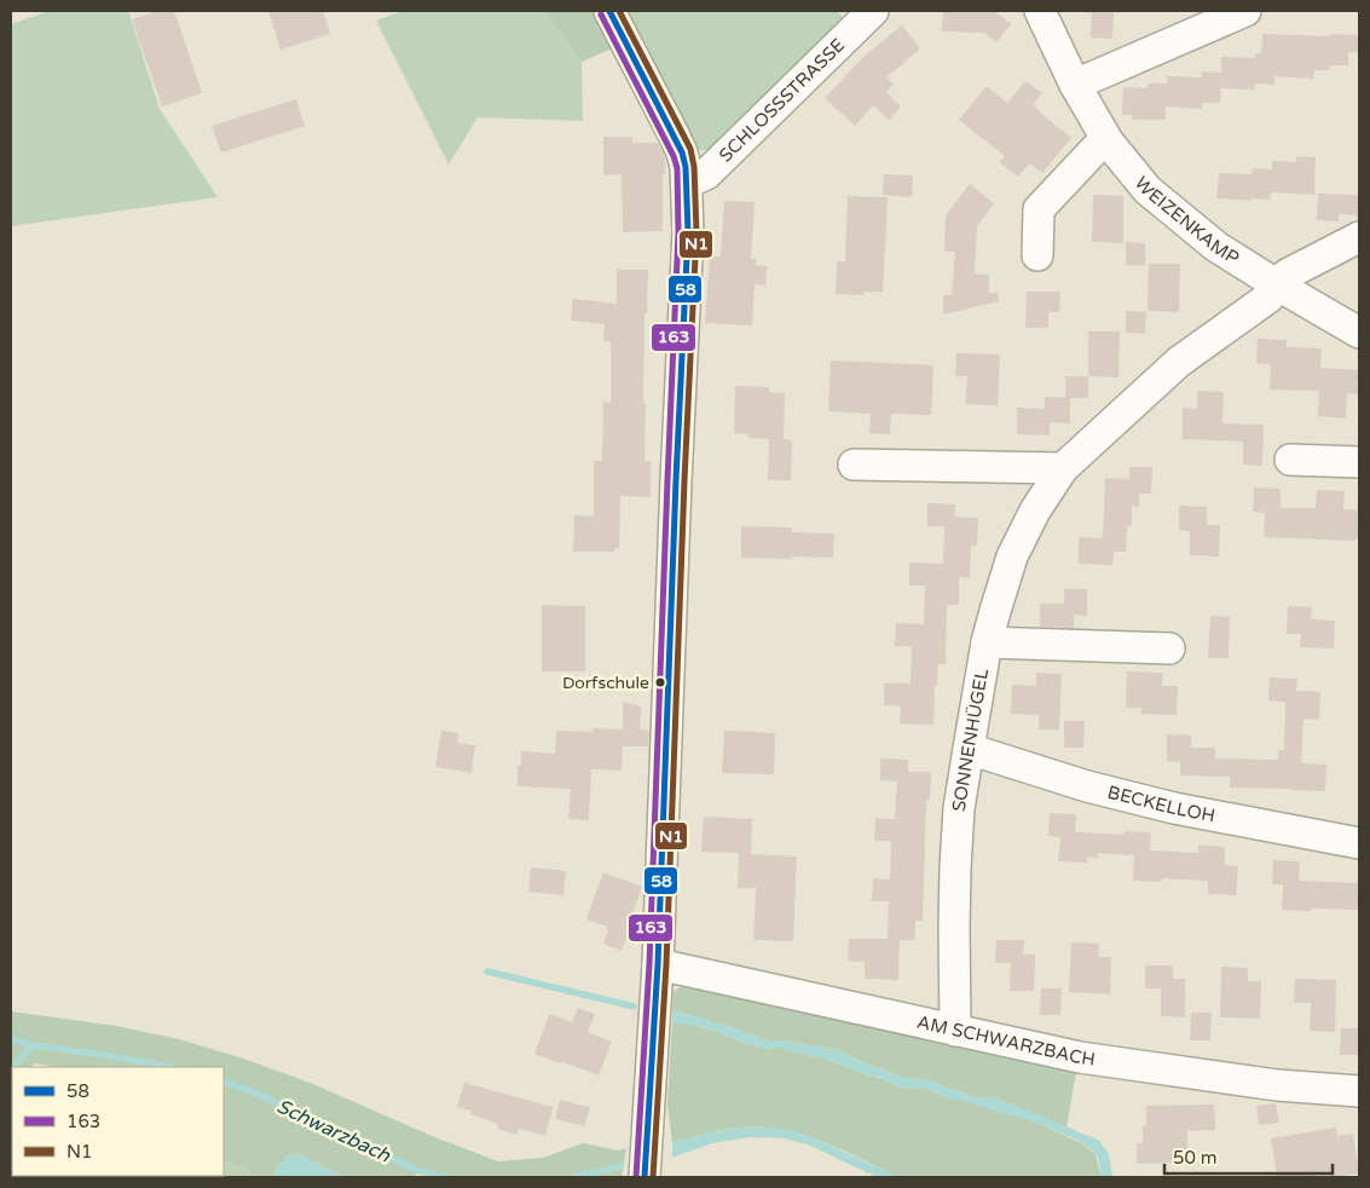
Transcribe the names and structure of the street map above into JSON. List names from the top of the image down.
{
  "streets": {
    "street": [
      "SCHLOSSSTRASSE",
      "WEIZENKAMP",
      "SONNENHÜGEL",
      "BECKELLOH",
      "AM SCHWARZBACH"
    ]
  },
  "crossings": [
    ["WEIZENKAMP", "SONNENHÜGEL"],
    ["SONNENHÜGEL", "BECKELLOH"],
    ["SONNENHÜGEL", "AM SCHWARZBACH"]
  ],
  "water": ["Schwarzbach"],
  "places": ["Dorfschule"],
  "lines": ["transit line 58", "transit line N1", "transit line 163"],
  "legend": ["58", "163", "N1"],
  "scale_bar": "50 m"
}
